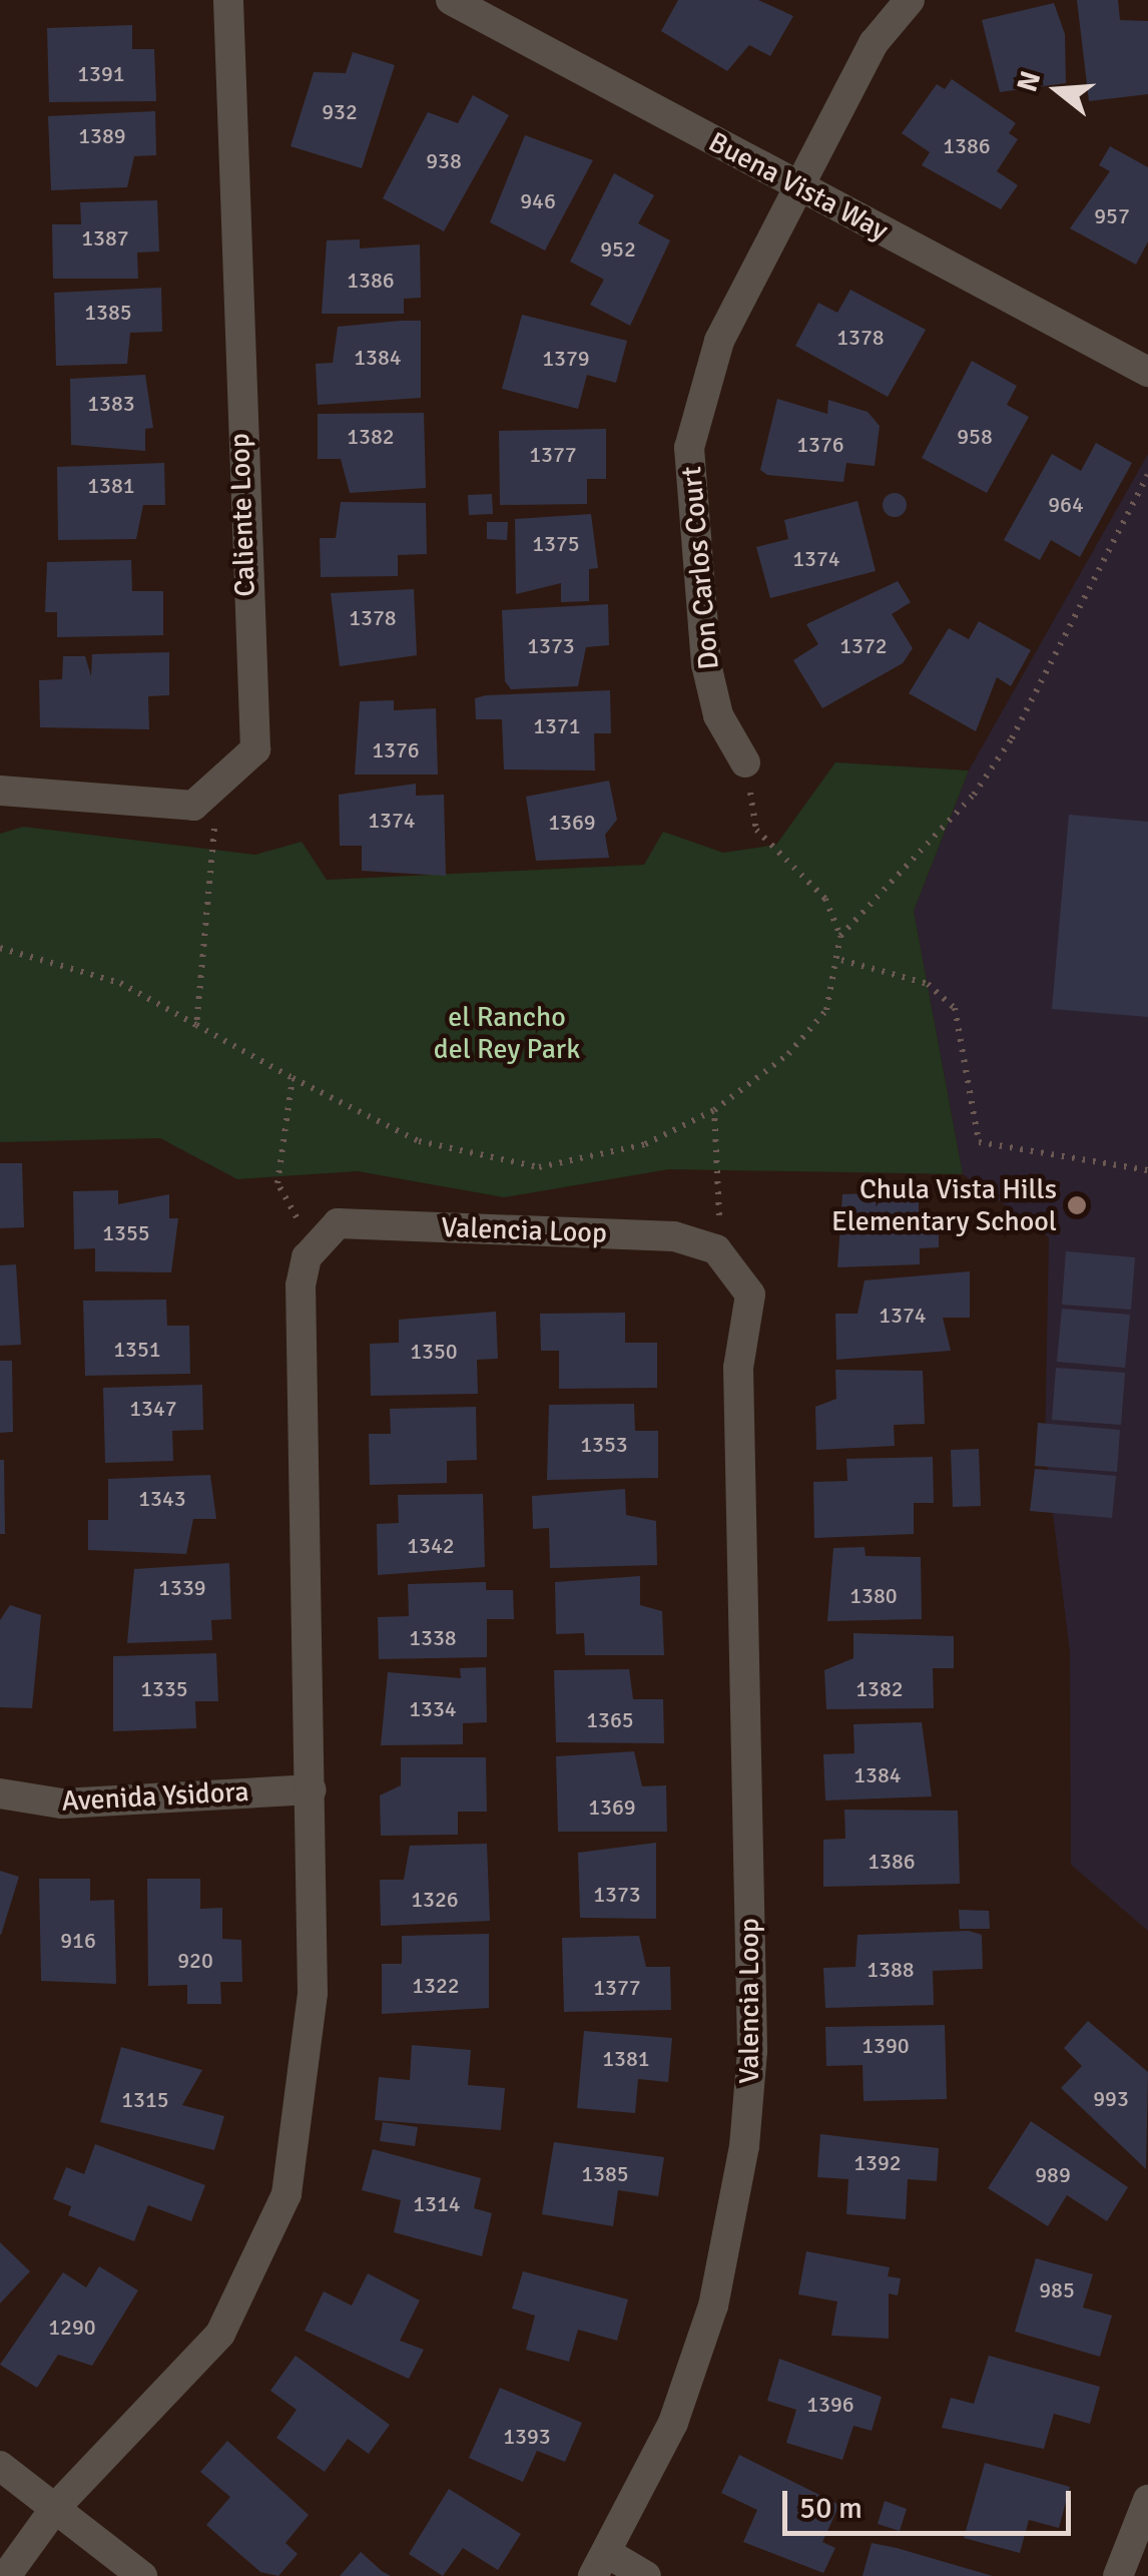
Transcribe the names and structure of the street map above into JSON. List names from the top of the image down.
{
  "streets": {
    "street": [
      "Buena Vista Way",
      "Caliente Loop",
      "Don Carlos Court",
      "Valencia Loop",
      "Avenida Ysidora"
    ]
  },
  "crossings": [
    ["Buena Vista Way", "Don Carlos Court"]
  ],
  "parks": ["el Rancho del Rey Park"],
  "places": ["Chula Vista Hills Elementary School"],
  "house_numbers": [
    "1391",
    "932",
    "1389",
    "1386",
    "938",
    "946",
    "957",
    "1387",
    "952",
    "1386",
    "1385",
    "1378",
    "1384",
    "1379",
    "1383",
    "1382",
    "958",
    "1376",
    "1377",
    "1381",
    "964",
    "1375",
    "1374",
    "1378",
    "1373",
    "1372",
    "1371",
    "1376",
    "1374",
    "1369",
    "1355",
    "1374",
    "1351",
    "1350",
    "1347",
    "1353",
    "1343",
    "1342",
    "1339",
    "1380",
    "1338",
    "1335",
    "1382",
    "1334",
    "1365",
    "1384",
    "1369",
    "1386",
    "1373",
    "1326",
    "916",
    "920",
    "1388",
    "1322",
    "1377",
    "1390",
    "1381",
    "993",
    "1315",
    "1392",
    "1385",
    "989",
    "1314",
    "985",
    "1290",
    "1396",
    "1393"
  ],
  "scale_bar": "50 m",
  "north": "left"
}
